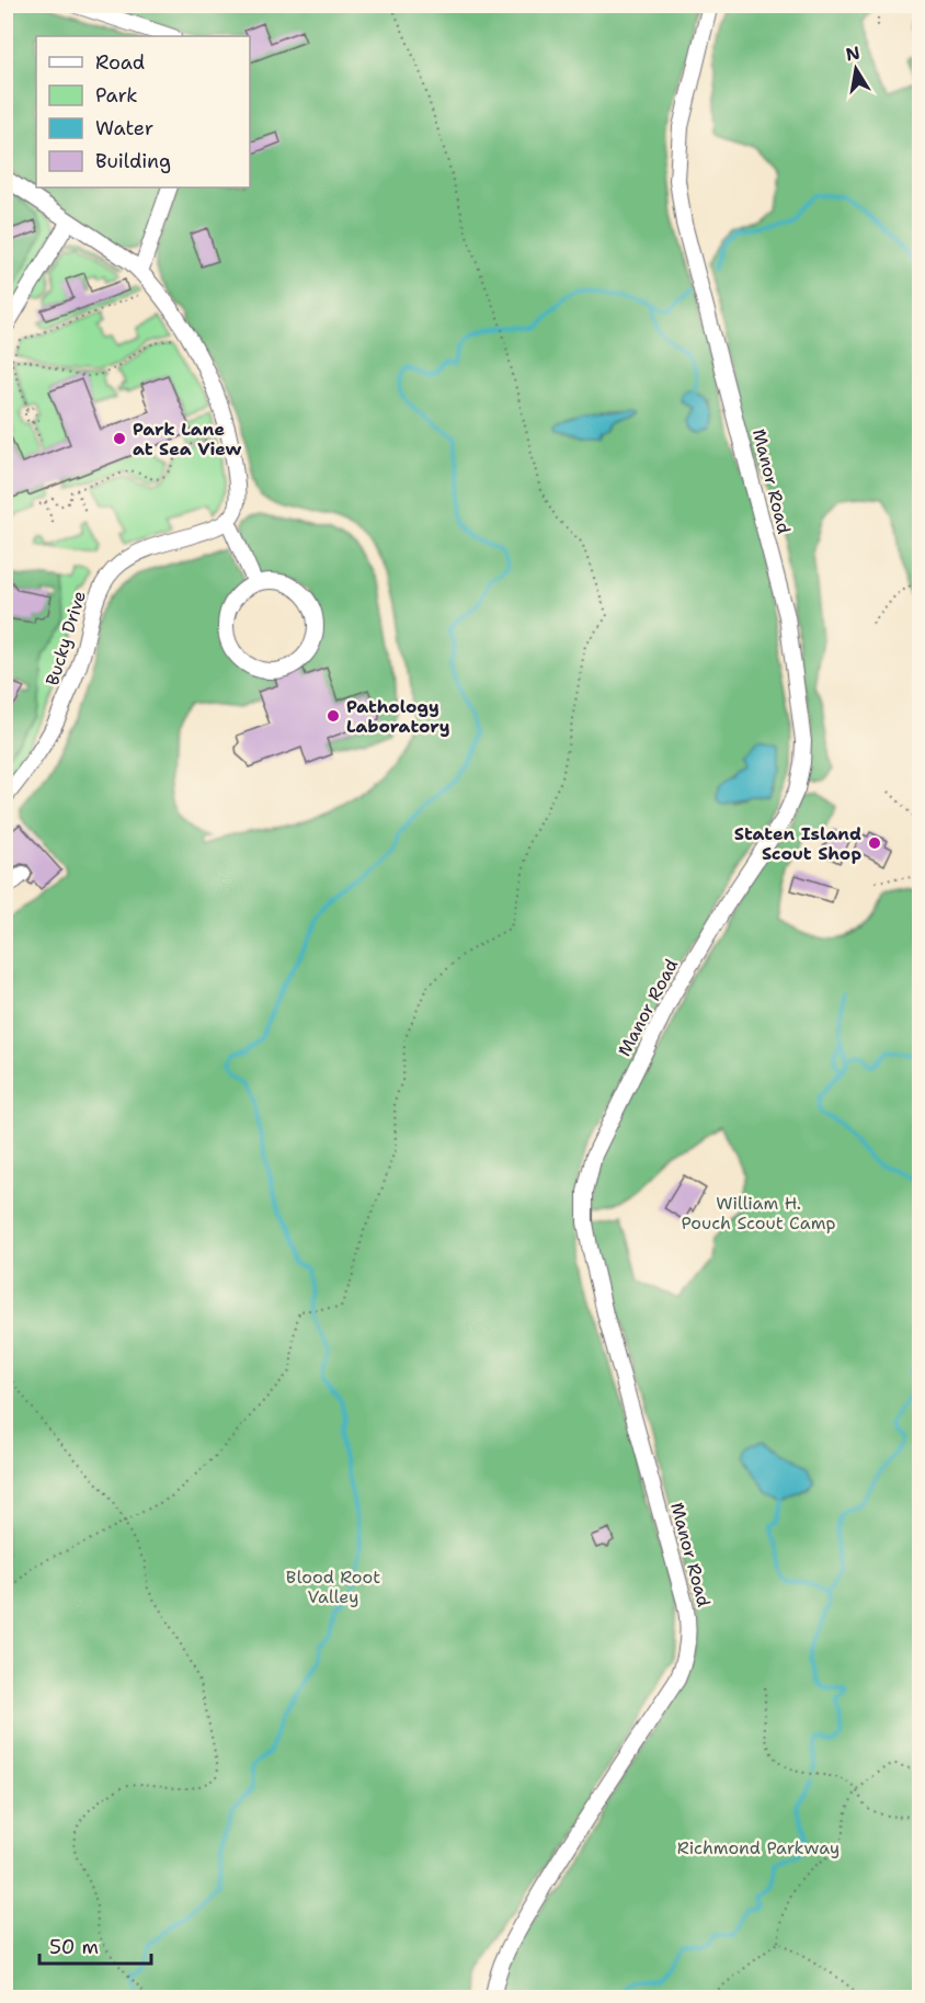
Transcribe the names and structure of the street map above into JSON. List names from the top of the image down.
{
  "streets": {
    "street": ["Manor Road", "Bucky Drive"]
  },
  "parks": ["William H. Pouch Scout Camp", "Blood Root Valley", "Richmond Parkway"],
  "places": ["Park Lane at Sea View", "Pathology Laboratory", "Staten Island Scout Shop"],
  "legend": [
    "Road",
    "Park",
    "Water",
    "Building"
  ],
  "scale_bar": "50 m",
  "north": "top"
}
